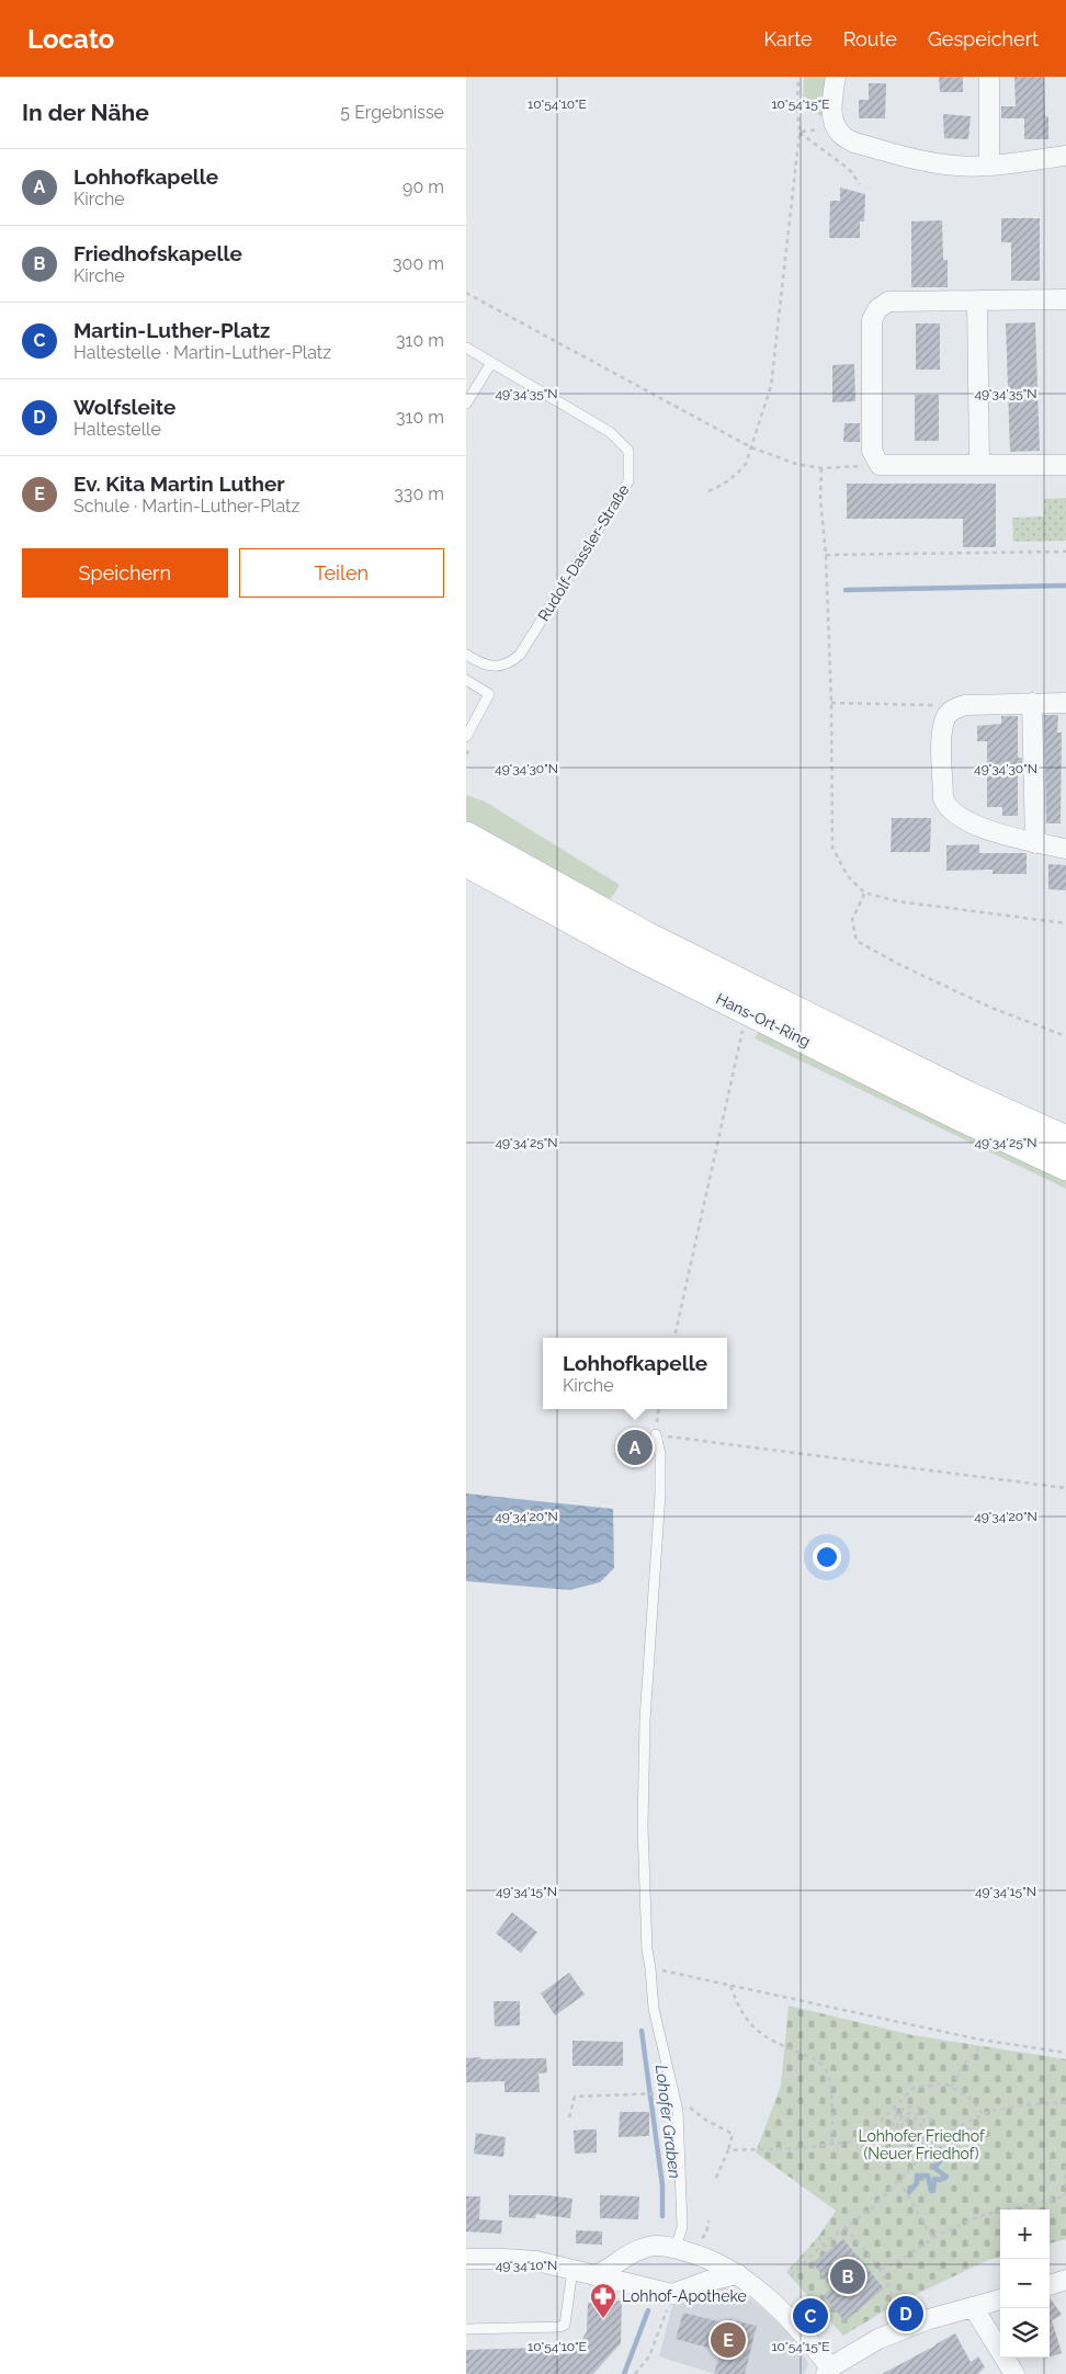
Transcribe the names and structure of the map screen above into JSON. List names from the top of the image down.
{
  "streets": {
    "main road": ["Hans-Ort-Ring"],
    "lane": ["Rudolf-Dassler-Straße"]
  },
  "water": ["Lohofer Graben"],
  "parks": ["Lohhofer Friedhof (Neuer Friedhof)"],
  "places": {
    "pharmacy": ["Lohhof-Apotheke"]
  },
  "page": {
    "header": "Locato",
    "nav": ["Karte", "Route", "Gespeichert"],
    "heading": ["In der Nähe", "5 Ergebnisse"],
    "list": [
      {
        "mark": "A",
        "name": "Lohhofkapelle",
        "note": "Kirche",
        "value": "90 m"
      },
      {
        "mark": "B",
        "name": "Friedhofskapelle",
        "note": "Kirche",
        "value": "300 m"
      },
      {
        "mark": "C",
        "name": "Martin-Luther-Platz",
        "note": "Haltestelle · Martin-Luther-Platz",
        "value": "310 m"
      },
      {
        "mark": "D",
        "name": "Wolfsleite",
        "note": "Haltestelle",
        "value": "310 m"
      },
      {
        "mark": "E",
        "name": "Ev. Kita Martin Luther",
        "note": "Schule · Martin-Luther-Platz",
        "value": "330 m"
      }
    ],
    "buttons": ["Speichern", "Teilen"],
    "popup": ["Lohhofkapelle", "Kirche"],
    "pins": [
      "A",
      "B",
      "D",
      "C",
      "E"
    ],
    "map_buttons": ["+", "−"]
  },
  "coordinates": [
    "10°54'10\"E",
    "10°54'15\"E",
    "49°34'35\"N",
    "49°34'30\"N",
    "49°34'25\"N",
    "49°34'20\"N",
    "49°34'15\"N",
    "49°34'10\"N"
  ]
}
